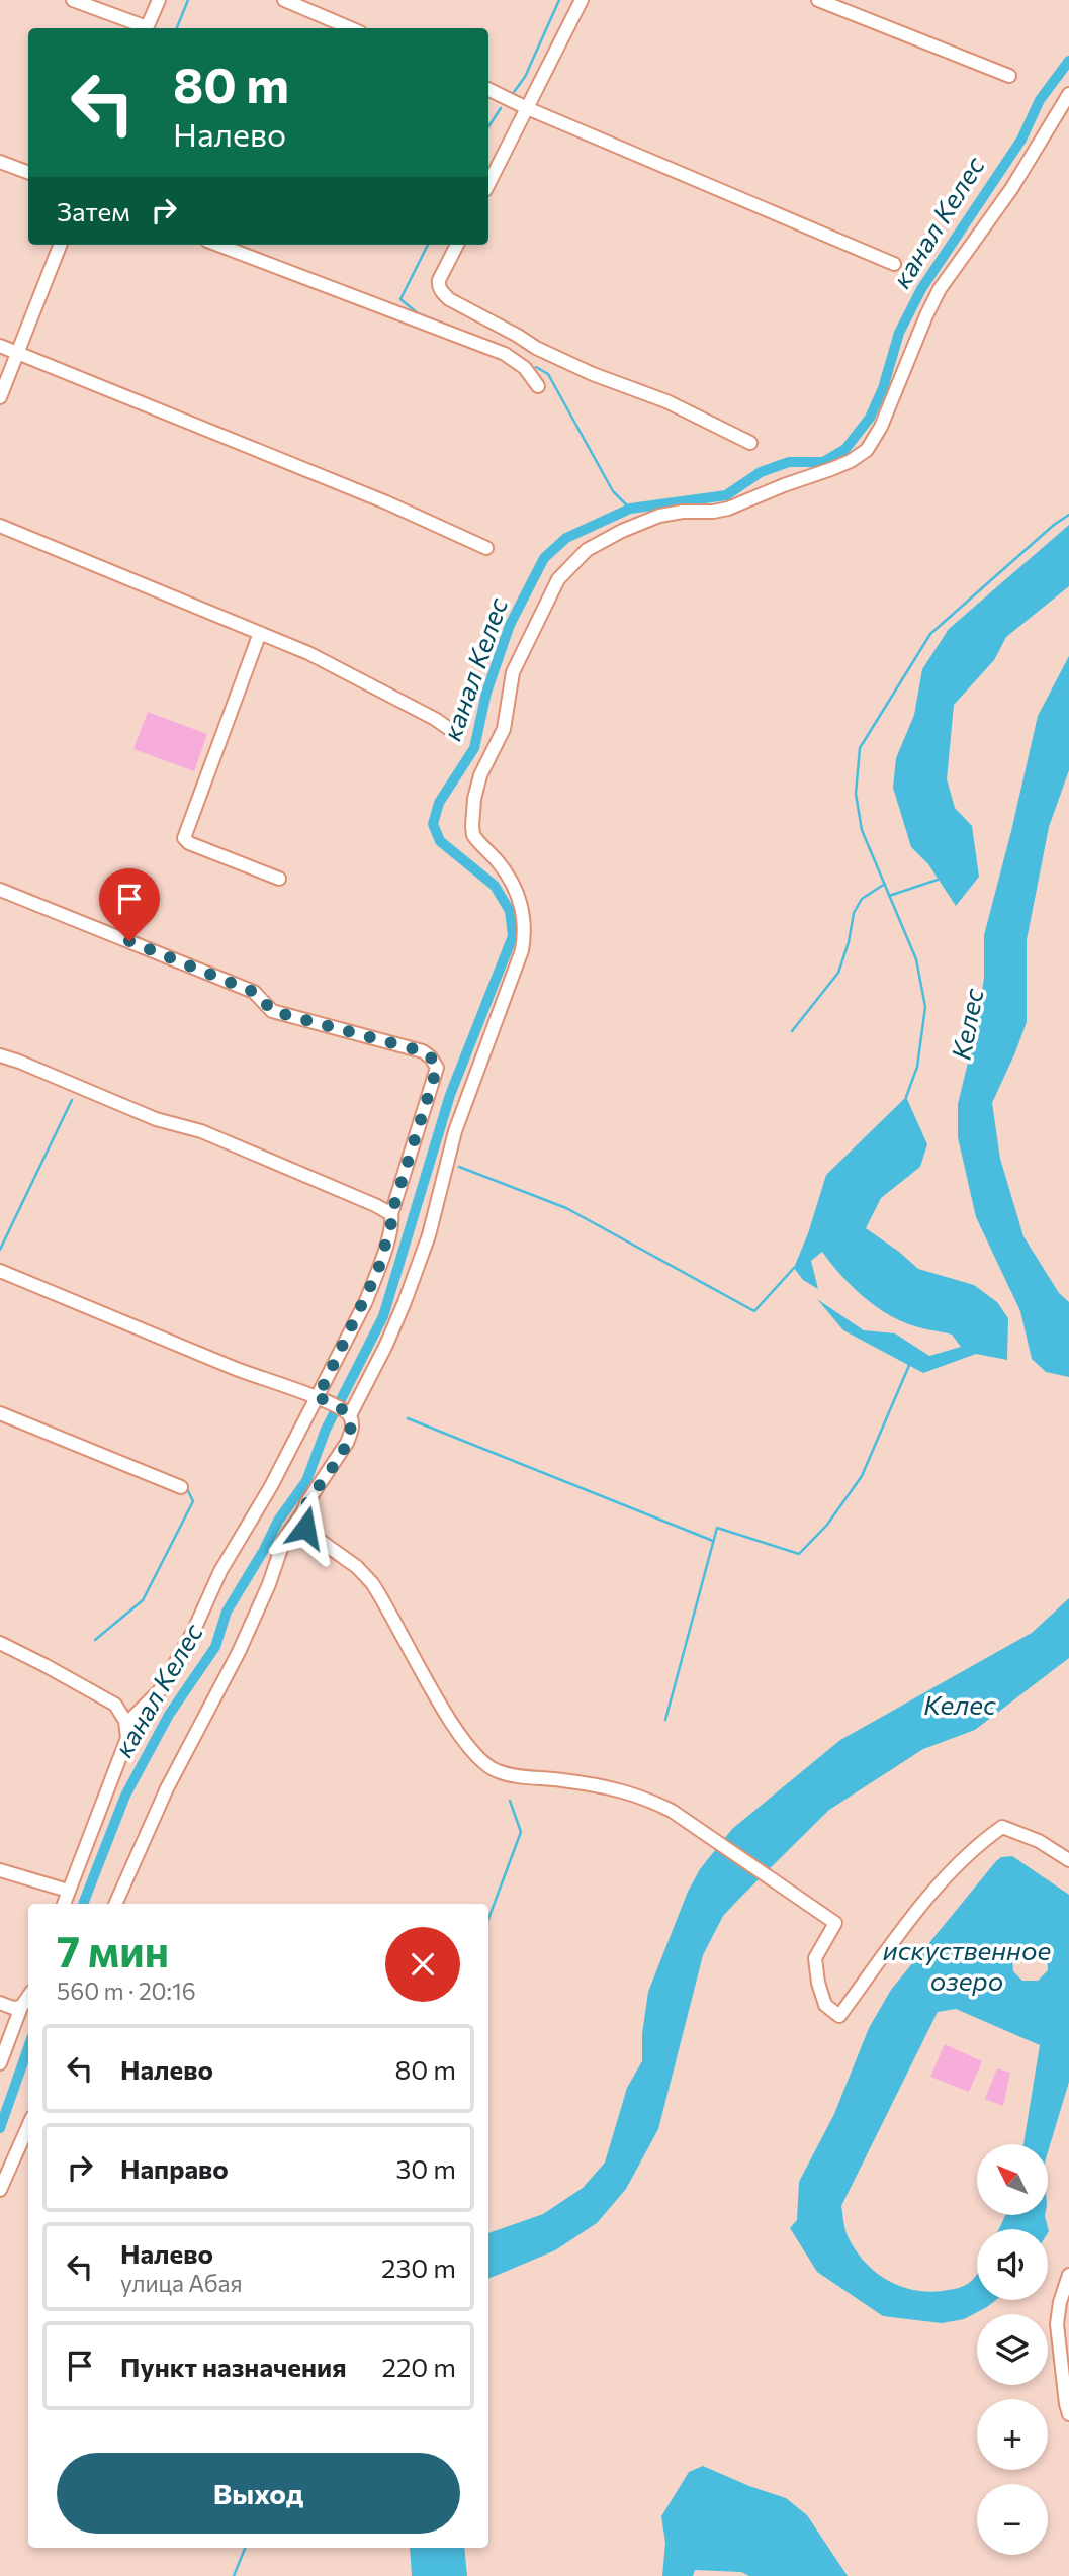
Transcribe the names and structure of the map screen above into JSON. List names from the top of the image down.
{
  "water": ["канал Келес", "Келес", "искуственное озеро"],
  "north": "top left",
  "page": {
    "turn": ["80 m", "Налево"],
    "then": "Затем",
    "heading": ["7 мин", "560 m · 20:16"],
    "list": [
      {
        "name": "Налево",
        "value": "80 m"
      },
      {
        "name": "Направо",
        "value": "30 m"
      },
      {
        "name": "Налево",
        "note": "улица Абая",
        "value": "230 m"
      },
      {
        "name": "Пункт назначения",
        "value": "220 m"
      }
    ],
    "map_buttons": ["+", "−"],
    "buttons": "Выход"
  }
}
